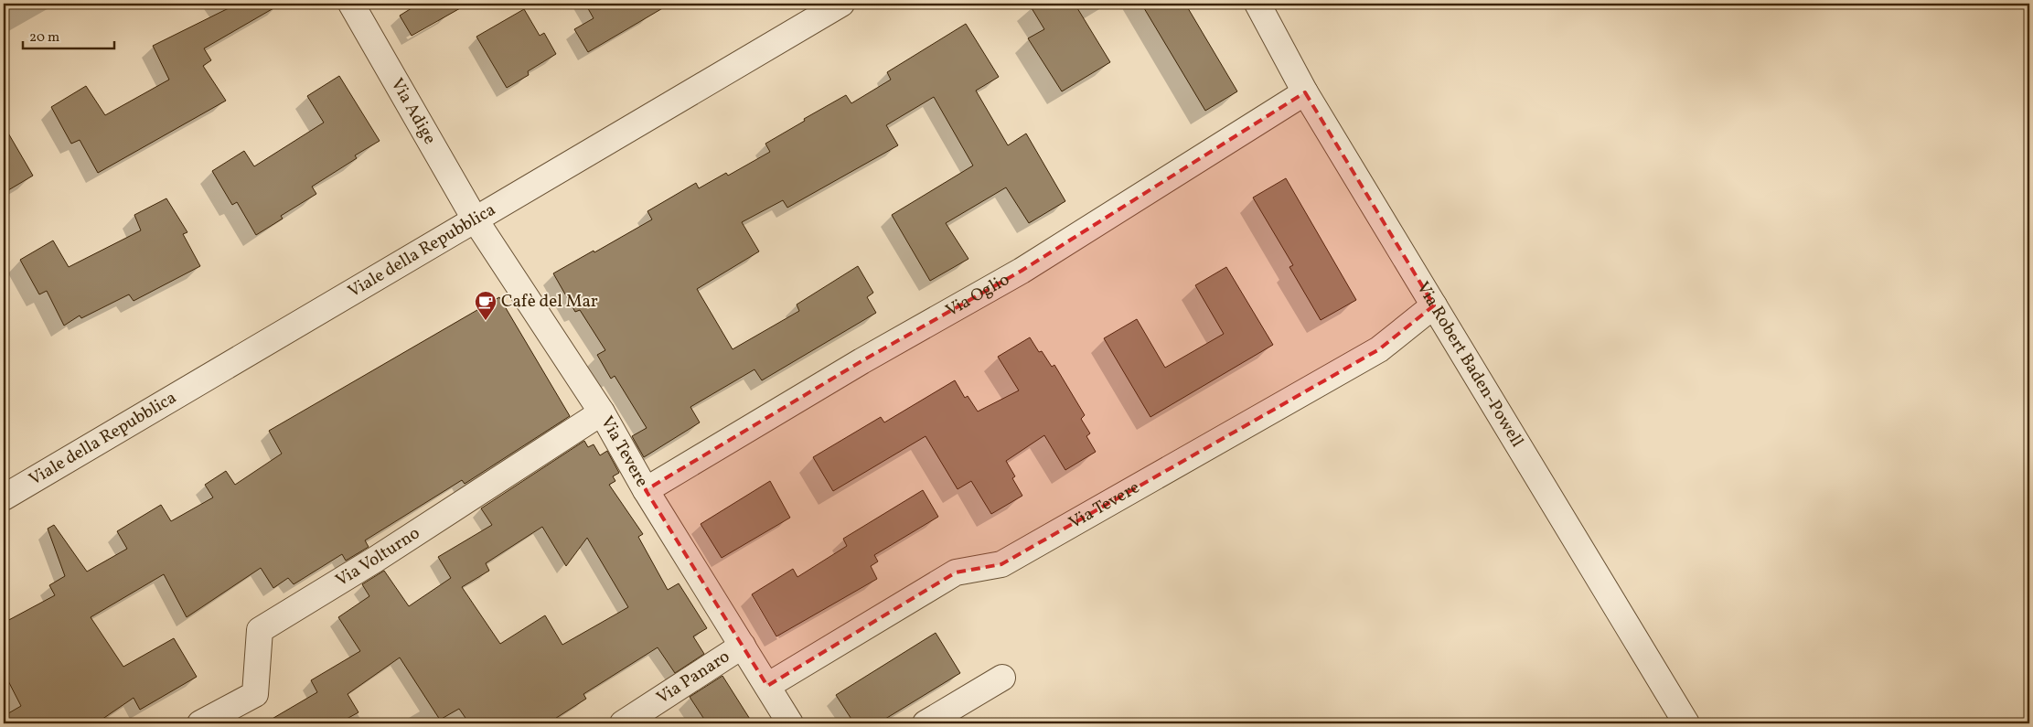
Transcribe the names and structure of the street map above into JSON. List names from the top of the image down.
{
  "streets": {
    "street": [
      "Via Adige",
      "Viale della Repubblica",
      "Via Oglio",
      "Via Robert Baden-Powell",
      "Via Tevere",
      "Via Volturno",
      "Via Panaro"
    ]
  },
  "crossings": [
    ["Via Adige", "Viale della Repubblica"],
    ["Via Adige", "Via Tevere"],
    ["Viale della Repubblica", "Via Tevere"],
    ["Via Oglio", "Via Robert Baden-Powell"],
    ["Via Oglio", "Via Tevere"],
    ["Via Robert Baden-Powell", "Via Tevere"],
    ["Via Tevere", "Via Volturno"],
    ["Via Tevere", "Via Panaro"]
  ],
  "places": {
    "cafe": ["Cafè del Mar"]
  },
  "scale_bar": "20 m"
}
